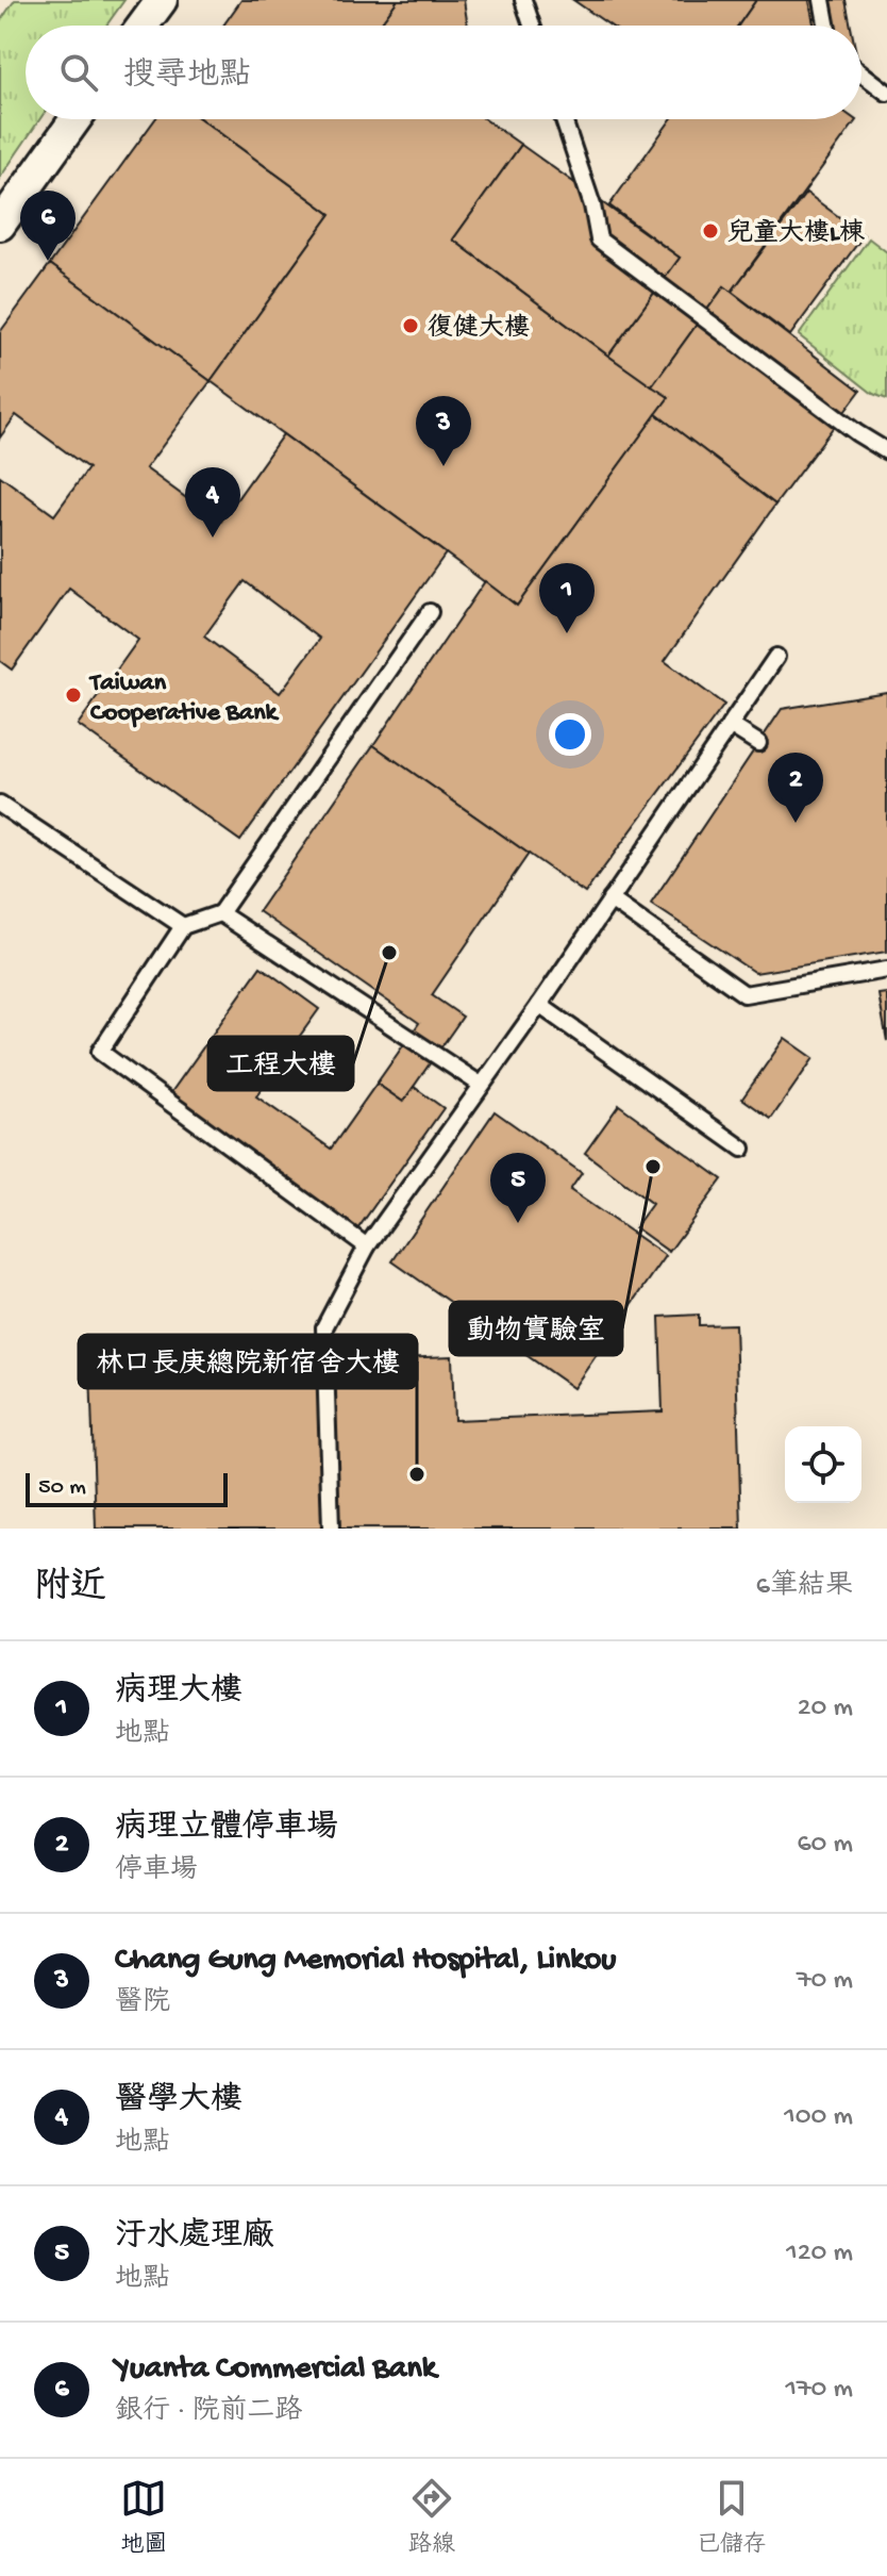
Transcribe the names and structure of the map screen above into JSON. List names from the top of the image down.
{
  "places": [
    "兒童大樓L棟",
    "復健大樓",
    "Taiwan Cooperative Bank",
    "工程大樓",
    "動物實驗室",
    "林口長庚總院新宿舍大樓"
  ],
  "scale_bar": "50 m",
  "page": {
    "search": "搜尋地點",
    "pins": [
      "6",
      "3",
      "4",
      "1",
      "2",
      "5"
    ],
    "scale": "50 m",
    "heading": ["附近", "6筆結果"],
    "list": [
      {
        "mark": "1",
        "name": "病理大樓",
        "note": "地點",
        "value": "20 m"
      },
      {
        "mark": "2",
        "name": "病理立體停車場",
        "note": "停車場",
        "value": "60 m"
      },
      {
        "mark": "3",
        "name": "Chang Gung Memorial Hospital, Linkou",
        "note": "醫院",
        "value": "70 m"
      },
      {
        "mark": "4",
        "name": "醫學大樓",
        "note": "地點",
        "value": "100 m"
      },
      {
        "mark": "5",
        "name": "汙水處理廠",
        "note": "地點",
        "value": "120 m"
      },
      {
        "mark": "6",
        "name": "Yuanta Commercial Bank",
        "note": "銀行 · 院前二路",
        "value": "170 m"
      }
    ],
    "nav": ["地圖", "路線", "已儲存"]
  }
}
